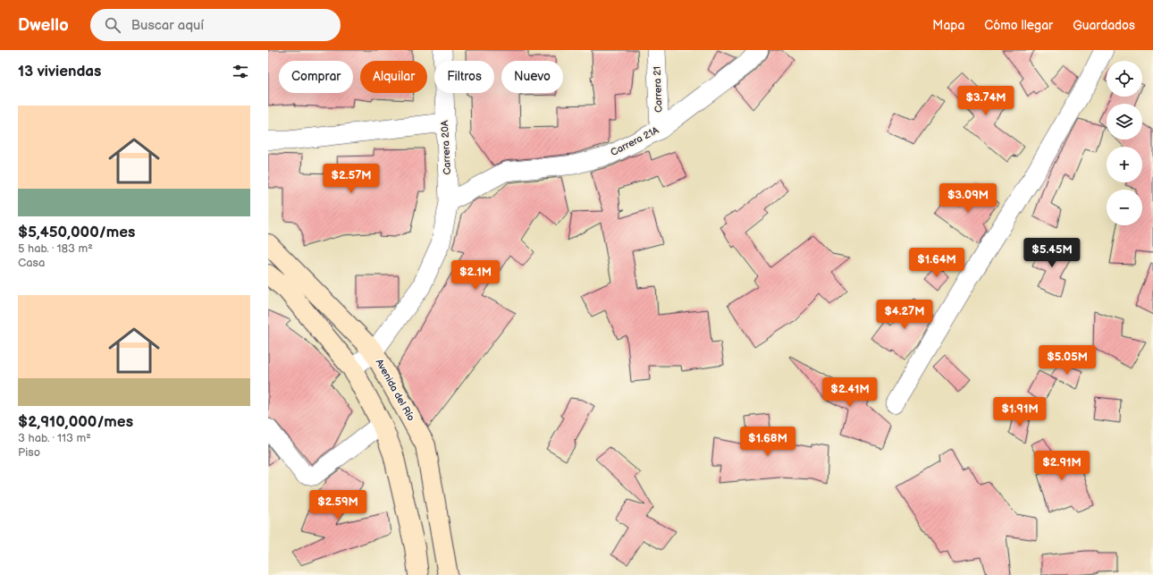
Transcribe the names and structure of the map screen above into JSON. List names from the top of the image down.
{
  "streets": {
    "main road": ["Avenida del Río"],
    "street": ["Carrera 21", "Carrera 21A", "Carrera 20A"]
  },
  "crossings": [
    ["Carrera 21", "Carrera 21A"],
    ["Carrera 21A", "Carrera 20A"],
    ["Carrera 20A", "Avenida del Río"]
  ],
  "page": {
    "header": "Dwello",
    "search": "Buscar aquí",
    "nav": ["Mapa", "Cómo llegar", "Guardados"],
    "heading": "13 viviendas",
    "map_buttons": ["+", "−"],
    "chip": [
      "Comprar",
      "Alquilar",
      "Filtros",
      "Nuevo"
    ],
    "price": [
      "$3.74M",
      "$2.57M",
      "$3.09M",
      "$5.45M",
      "$1.64M",
      "$2.1M",
      "$4.27M",
      "$5.05M",
      "$2.41M",
      "$1.91M",
      "$1.68M",
      "$2.91M",
      "$2.59M"
    ],
    "list": [
      {
        "name": "$5,450,000/mes",
        "note": "5 hab. · 183 m² · Casa"
      },
      {
        "name": "$2,910,000/mes",
        "note": "3 hab. · 113 m² · Piso"
      }
    ]
  }
}
